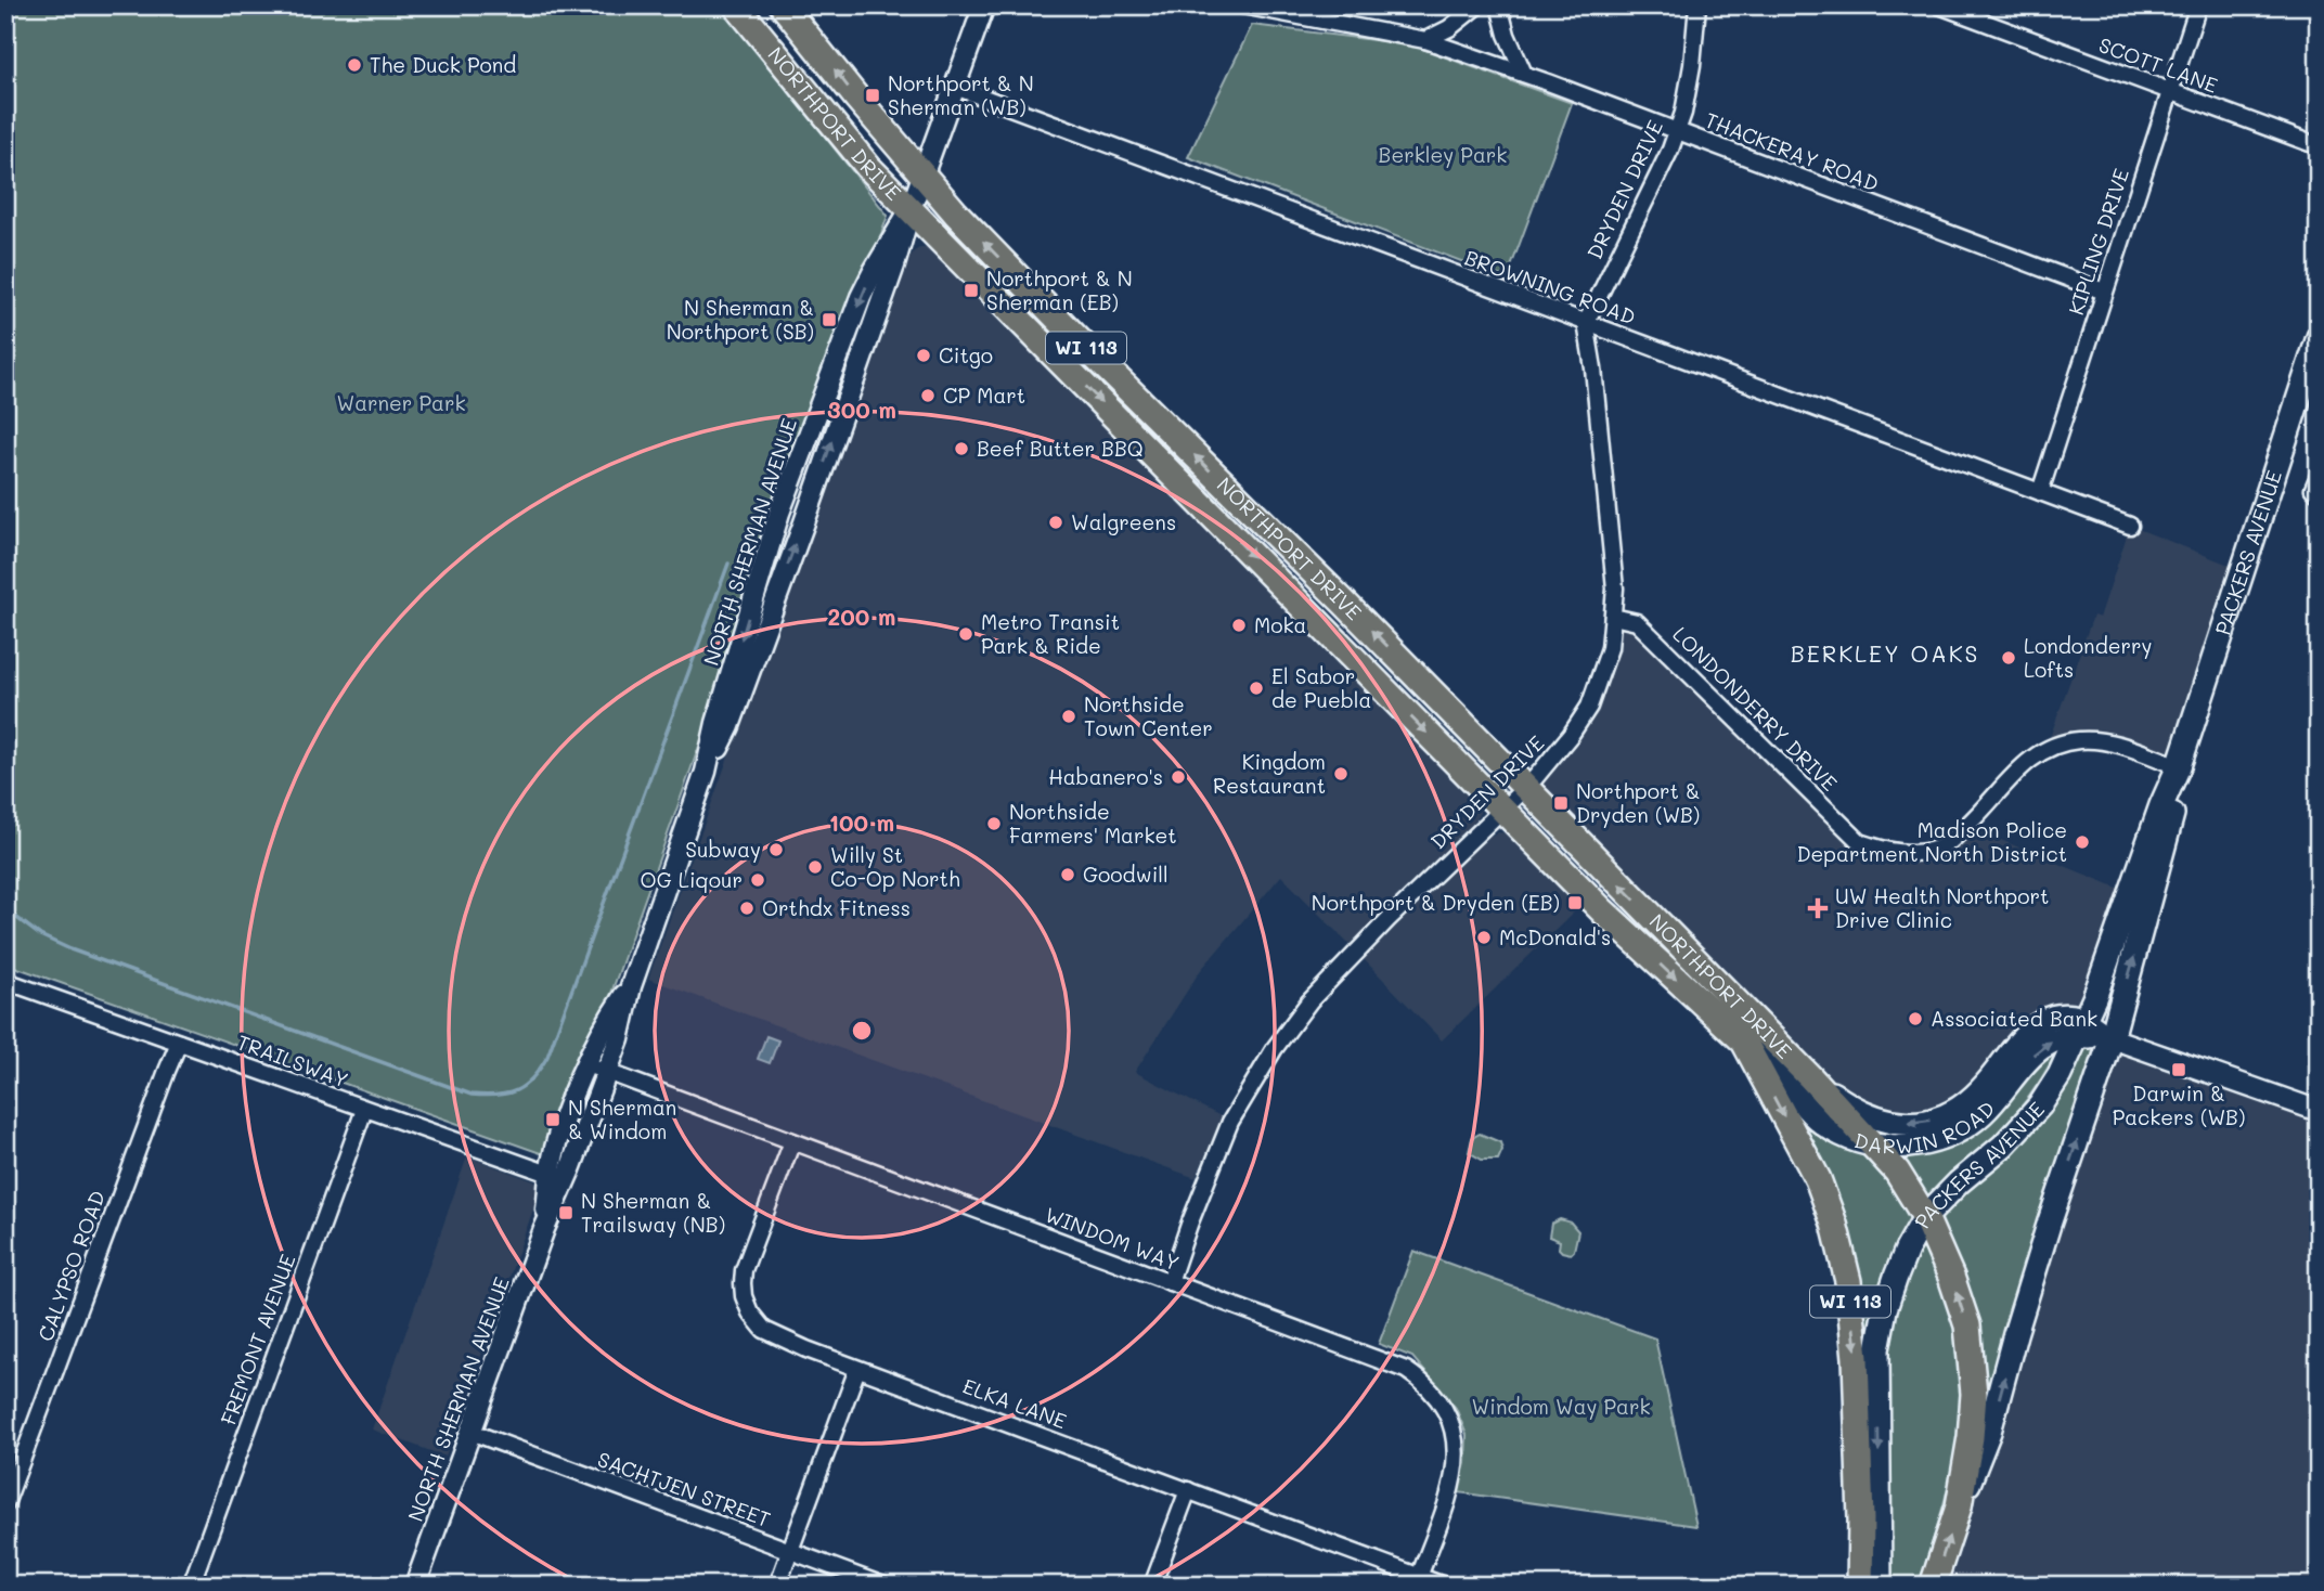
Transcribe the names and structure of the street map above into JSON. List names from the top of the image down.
{
  "streets": {
    "main road": [
      "NORTHPORT DRIVE",
      "WI 113",
      "PACKERS AVENUE",
      "DARWIN ROAD"
    ],
    "street": [
      "SCOTT LANE",
      "THACKERAY ROAD",
      "DRYDEN DRIVE",
      "KIPLING DRIVE",
      "BROWNING ROAD",
      "NORTH SHERMAN AVENUE",
      "LONDONDERRY DRIVE",
      "TRAILSWAY",
      "WINDOM WAY",
      "CALYPSO ROAD",
      "FREMONT AVENUE",
      "ELKA LANE",
      "SACHTJEN STREET"
    ]
  },
  "crossings": [
    ["SCOTT LANE", "KIPLING DRIVE"],
    ["NORTHPORT DRIVE", "DRYDEN DRIVE"],
    ["NORTHPORT DRIVE", "WI 113"],
    ["NORTHPORT DRIVE", "NORTH SHERMAN AVENUE"],
    ["NORTHPORT DRIVE", "DARWIN ROAD"],
    ["THACKERAY ROAD", "DRYDEN DRIVE"],
    ["THACKERAY ROAD", "KIPLING DRIVE"],
    ["DRYDEN DRIVE", "BROWNING ROAD"],
    ["DRYDEN DRIVE", "LONDONDERRY DRIVE"],
    ["DRYDEN DRIVE", "WINDOM WAY"],
    ["KIPLING DRIVE", "BROWNING ROAD"],
    ["BROWNING ROAD", "NORTH SHERMAN AVENUE"],
    ["WI 113", "PACKERS AVENUE"],
    ["WI 113", "DARWIN ROAD"],
    ["NORTH SHERMAN AVENUE", "TRAILSWAY"],
    ["NORTH SHERMAN AVENUE", "WINDOM WAY"],
    ["NORTH SHERMAN AVENUE", "SACHTJEN STREET"],
    ["PACKERS AVENUE", "LONDONDERRY DRIVE"],
    ["PACKERS AVENUE", "DARWIN ROAD"],
    ["TRAILSWAY", "CALYPSO ROAD"],
    ["TRAILSWAY", "FREMONT AVENUE"],
    ["WINDOM WAY", "ELKA LANE"]
  ],
  "districts": ["BERKLEY OAKS"],
  "parks": ["Berkley Park", "Warner Park", "Windom Way Park"],
  "places": {
    "other": [
      "The Duck Pond",
      "Citgo",
      "CP Mart",
      "Beef Butter BBQ",
      "Walgreens",
      "Moka",
      "Metro Transit Park & Ride",
      "Londonderry Lofts",
      "El Sabor de Puebla",
      "Northside Town Center",
      "Kingdom Restaurant",
      "Habanero's",
      "Northside Farmers' Market",
      "Madison Police Department North District",
      "Subway",
      "Willy St Co-Op North",
      "Goodwill",
      "OG Liqour",
      "Orthdx Fitness",
      "McDonald's",
      "Associated Bank"
    ],
    "transit": [
      "Northport & N Sherman (WB)",
      "Northport & N Sherman (EB)",
      "N Sherman & Northport (SB)",
      "Northport & Dryden (WB)",
      "Northport & Dryden (EB)",
      "Darwin & Packers (WB)",
      "N Sherman & Windom",
      "N Sherman & Trailsway (NB)"
    ],
    "health": ["UW Health Northport Drive Clinic"]
  },
  "rings": ["300 m", "200 m", "100 m"]
}
